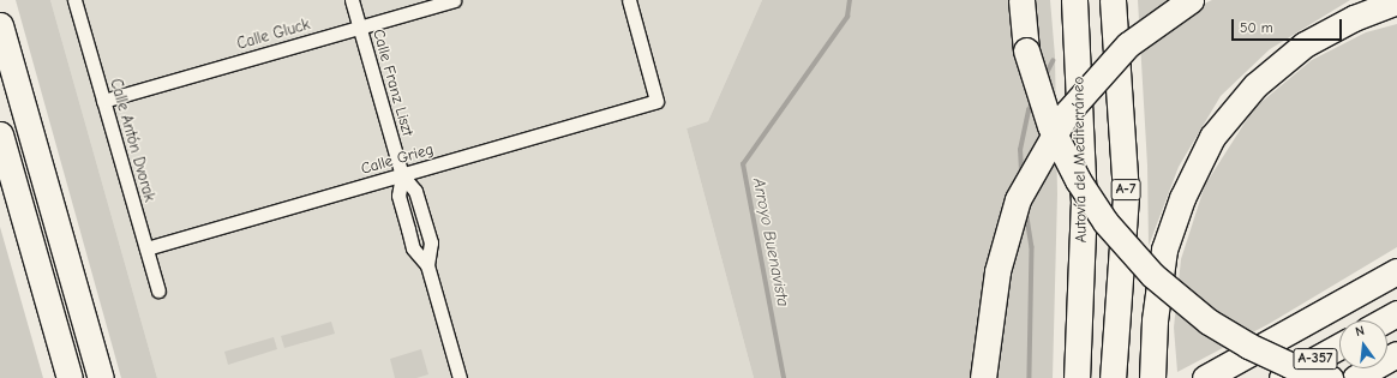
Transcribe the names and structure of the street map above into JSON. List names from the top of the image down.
{
  "streets": {
    "highway": ["Autovía del Mediterráneo", "A-7", "A-357"],
    "street": [
      "Calle Gluck",
      "Calle Franz Liszt",
      "Calle Antón Dvorak",
      "Calle Grieg"
    ]
  },
  "crossings": [
    ["Calle Gluck", "Calle Franz Liszt"],
    ["Calle Gluck", "Calle Antón Dvorak"],
    ["Calle Franz Liszt", "Calle Grieg"],
    ["Calle Antón Dvorak", "Calle Grieg"]
  ],
  "water": ["Arroyo Buenavista"],
  "scale_bar": "50 m",
  "north": "top"
}
